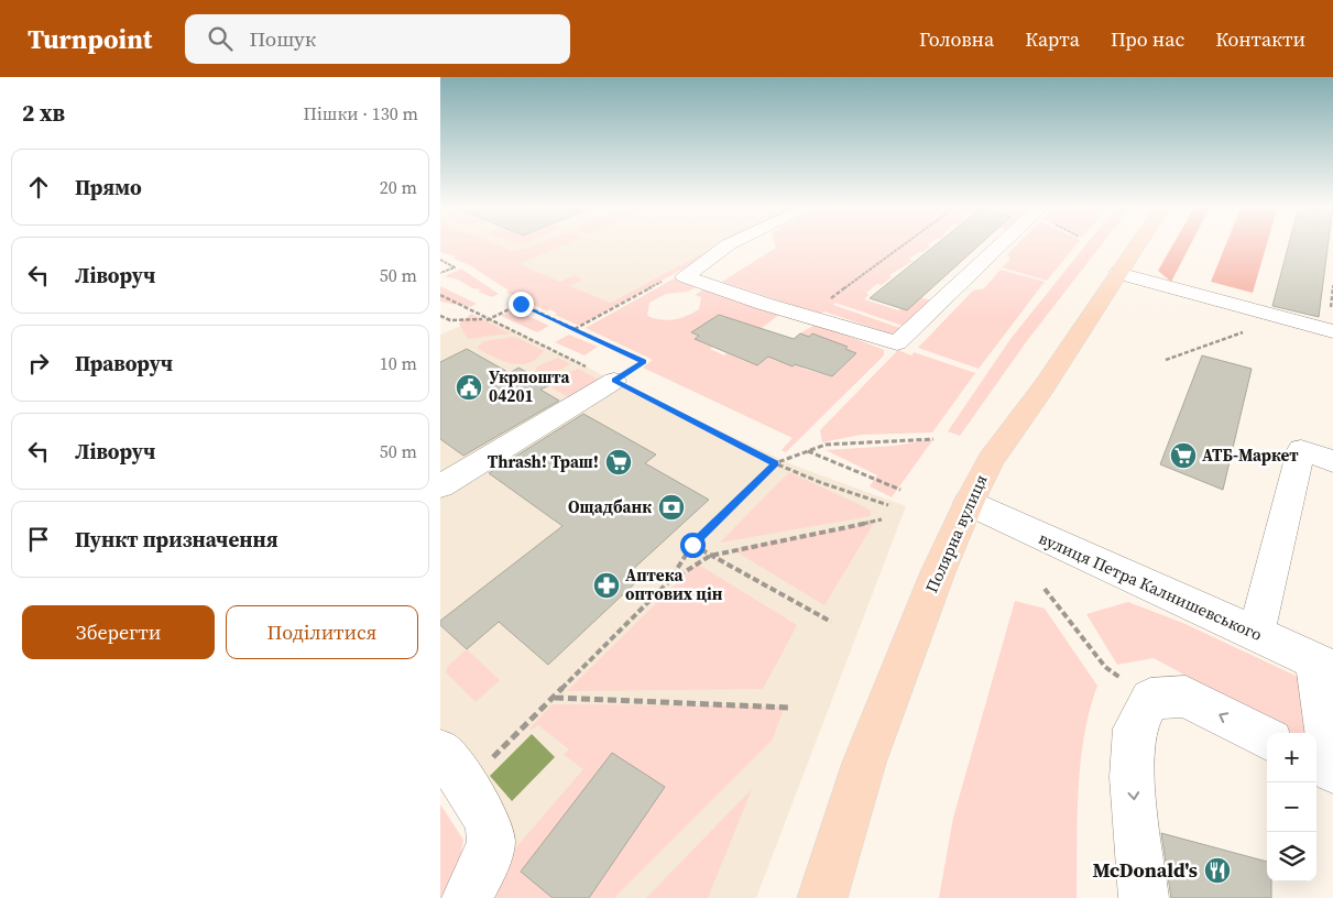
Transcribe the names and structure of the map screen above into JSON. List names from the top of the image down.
{
  "streets": {
    "main road": ["Полярна вулиця"],
    "street": ["вулиця Петра Калнишевського"]
  },
  "crossings": [
    ["Полярна вулиця", "вулиця Петра Калнишевського"]
  ],
  "places": {
    "public building": ["Укрпошта 04201"],
    "supermarket": ["АТБ-Маркет", "Thrash! Траш!"],
    "bank": ["Ощадбанк"],
    "pharmacy": ["Аптека оптових цін"],
    "restaurant": ["McDonald's"]
  },
  "page": {
    "header": "Turnpoint",
    "search": "Пошук",
    "nav": [
      "Головна",
      "Карта",
      "Про нас",
      "Контакти"
    ],
    "heading": ["2 хв", "Пішки · 130 m"],
    "list": [
      ["Прямо", "20 m"],
      ["Ліворуч", "50 m"],
      ["Праворуч", "10 m"],
      ["Ліворуч", "50 m"],
      "Пункт призначення"
    ],
    "buttons": ["Зберегти", "Поділитися"],
    "map_buttons": ["+", "−"]
  }
}
